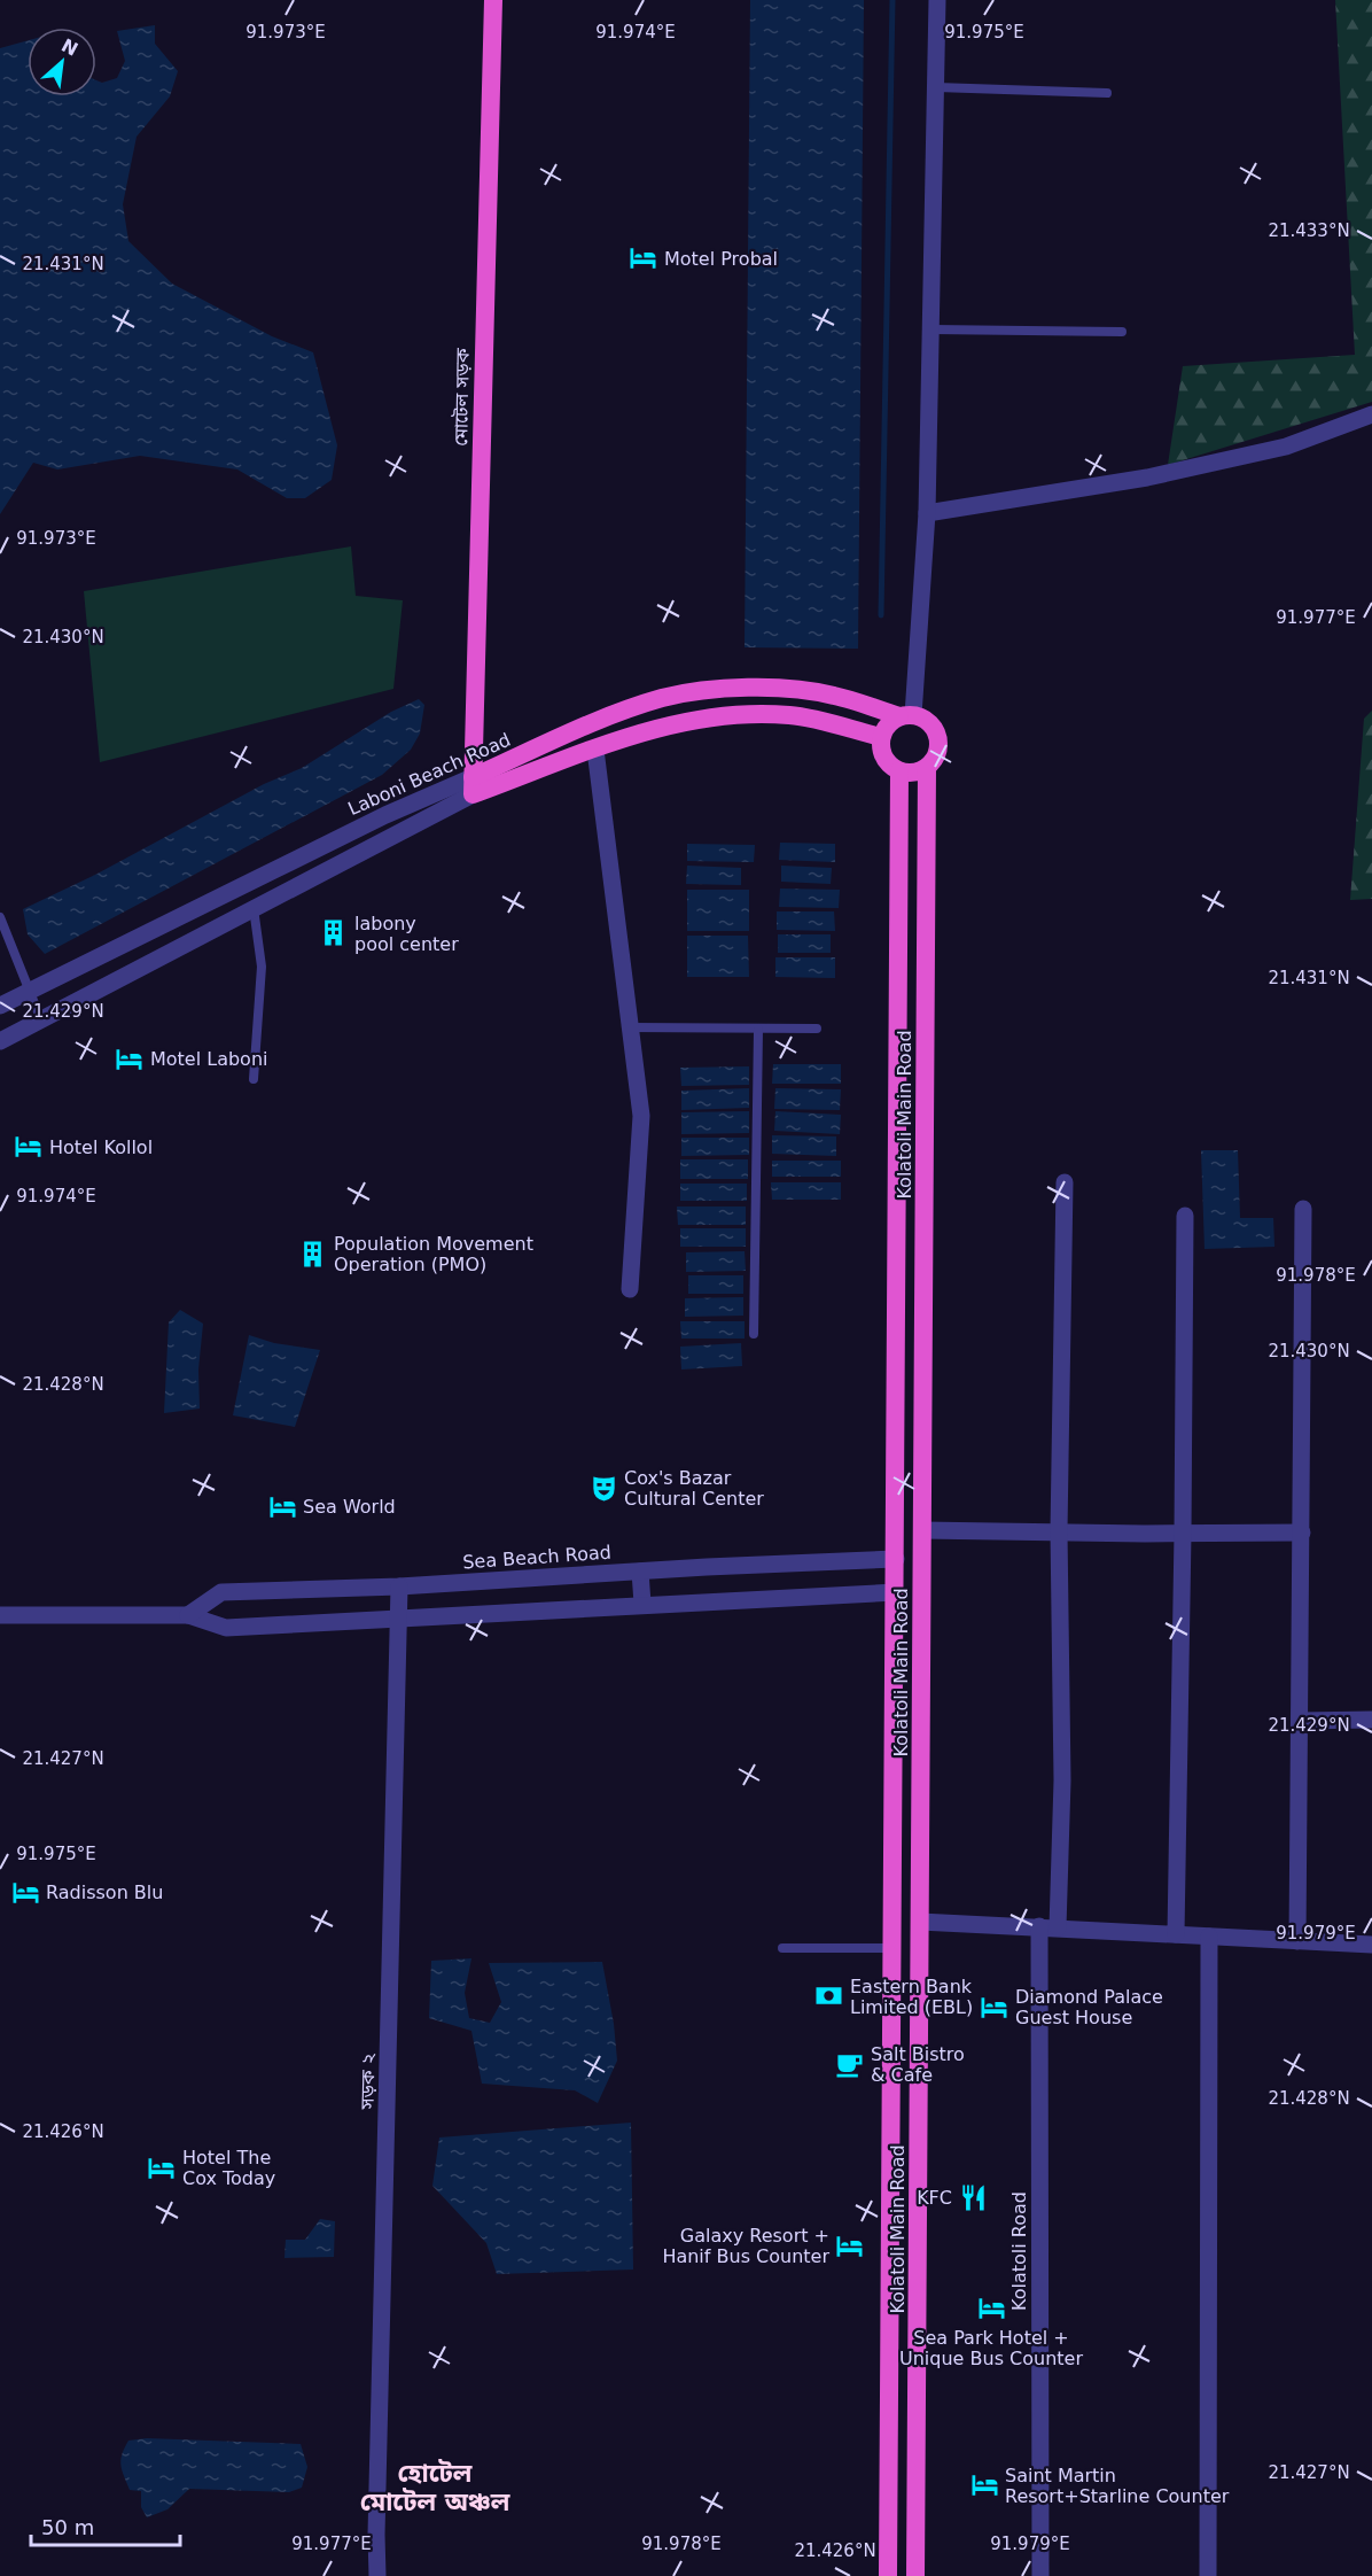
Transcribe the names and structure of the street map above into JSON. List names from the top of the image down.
{
  "streets": {
    "highway": ["মোটেল সড়ক", "Laboni Beach Road", "Kolatoli Main Road"],
    "street": ["Sea Beach Road", "সড়ক ২", "Kolatoli Road"]
  },
  "crossings": [
    ["মোটেল সড়ক", "Laboni Beach Road"],
    ["Laboni Beach Road", "Kolatoli Main Road"],
    ["Kolatoli Main Road", "Sea Beach Road"],
    ["Sea Beach Road", "সড়ক ২"]
  ],
  "districts": ["হোটেল মোটেল অঞ্চল"],
  "places": {
    "hotel": [
      "Motel Probal",
      "Motel Laboni",
      "Hotel Kollol",
      "Sea World",
      "Radisson Blu",
      "Diamond Palace Guest House",
      "Hotel The Cox Today",
      "Galaxy Resort + Hanif Bus Counter",
      "Sea Park Hotel + Unique Bus Counter",
      "Saint Martin Resort+Starline Counter"
    ],
    "building": ["labony pool center", "Population Movement Operation (PMO)"],
    "theatre": ["Cox's Bazar Cultural Center"],
    "bank": ["Eastern Bank Limited (EBL)"],
    "cafe": ["Salt Bistro & Cafe"],
    "restaurant": ["KFC"]
  },
  "scale_bar": "50 m",
  "north": "top right",
  "coordinates": [
    "91.973°E",
    "91.974°E",
    "91.975°E",
    "21.433°N",
    "21.431°N",
    "91.977°E",
    "21.430°N",
    "21.429°N",
    "91.978°E",
    "21.428°N",
    "21.427°N",
    "91.979°E",
    "21.426°N"
  ]
}
